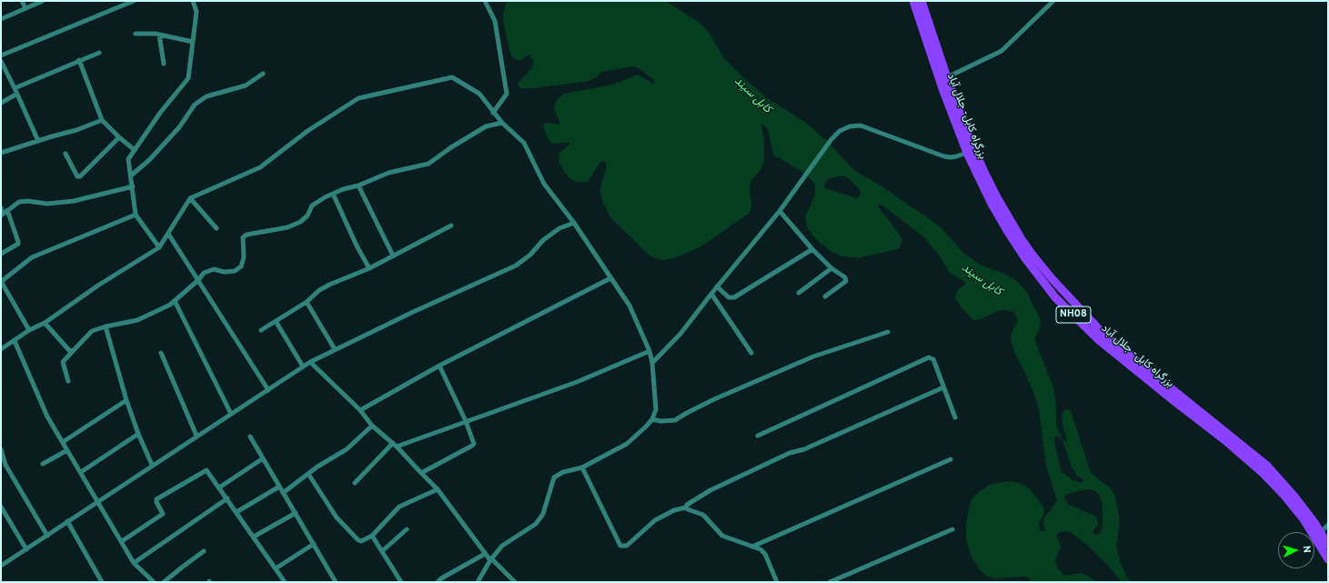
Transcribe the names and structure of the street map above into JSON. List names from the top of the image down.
{
  "streets": {
    "highway": ["بزرگراه کابل- جلال آباد", "NH08"]
  },
  "water": ["کابل سيند"],
  "north": "right"
}
